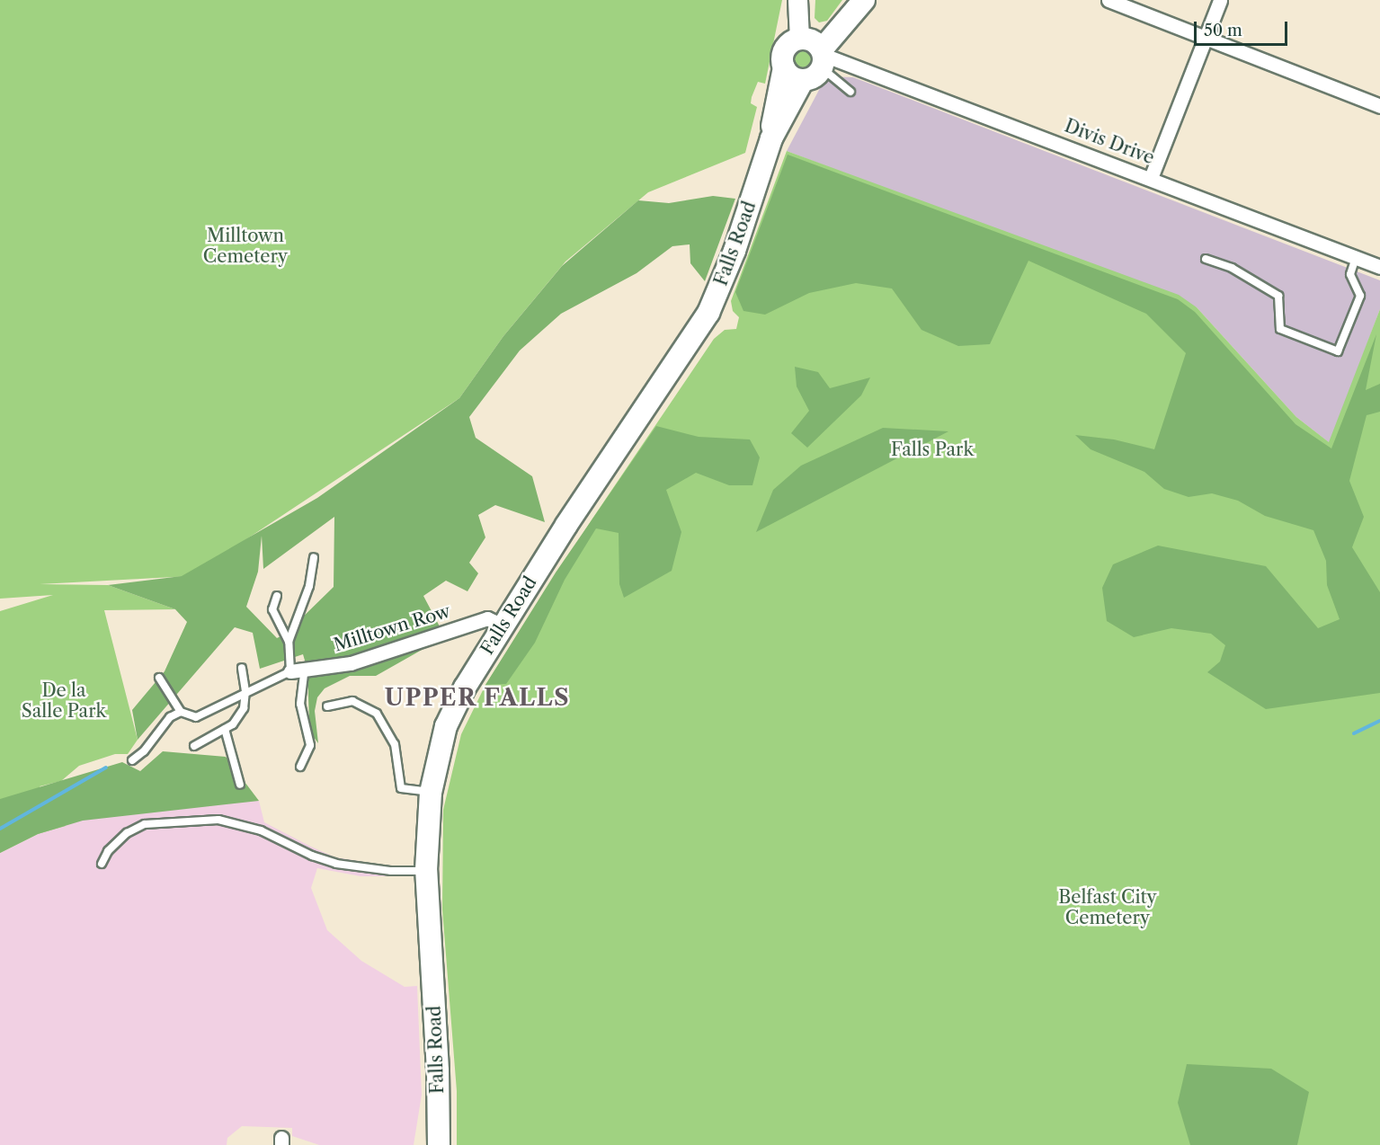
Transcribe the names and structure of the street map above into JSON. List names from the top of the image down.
{
  "streets": {
    "main road": ["Falls Road"],
    "street": ["Divis Drive", "Milltown Row"]
  },
  "crossings": [
    ["Divis Drive", "Falls Road"],
    ["Falls Road", "Milltown Row"]
  ],
  "districts": ["UPPER FALLS"],
  "parks": [
    "Milltown Cemetery",
    "Falls Park",
    "De la Salle Park",
    "Belfast City Cemetery"
  ],
  "scale_bar": "50 m"
}
